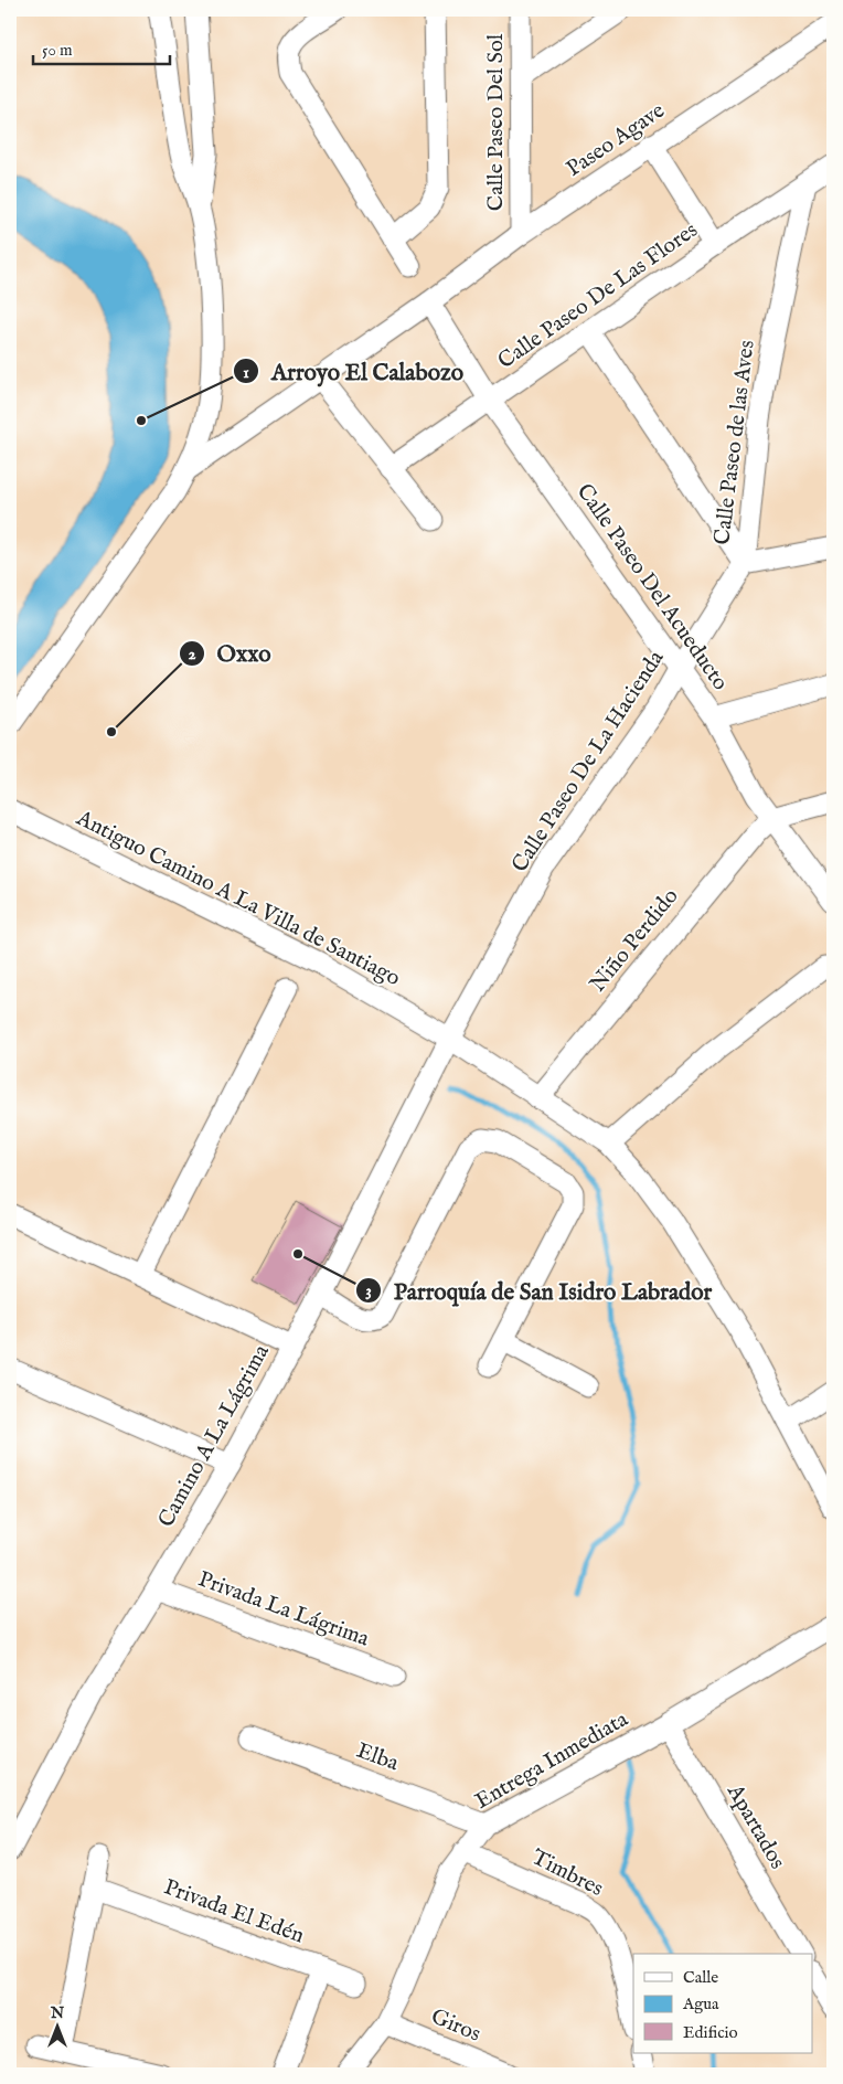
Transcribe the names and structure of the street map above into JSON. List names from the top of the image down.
{
  "streets": {
    "street": [
      "Calle Paseo Del Sol",
      "Paseo Agave",
      "Calle Paseo De Las Flores",
      "Calle Paseo de las Aves",
      "Calle Paseo Del Acueducto",
      "Calle Paseo De La Hacienda",
      "Antiguo Camino A La Villa de Santiago",
      "Niño Perdido",
      "Camino A La Lágrima",
      "Privada La Lágrima",
      "Elba",
      "Entrega Inmediata",
      "Apartados",
      "Timbres",
      "Privada El Edén",
      "Giros"
    ]
  },
  "crossings": [
    ["Calle Paseo Del Sol", "Paseo Agave"],
    ["Paseo Agave", "Calle Paseo Del Acueducto"],
    ["Calle Paseo De Las Flores", "Calle Paseo de las Aves"],
    ["Calle Paseo De Las Flores", "Calle Paseo Del Acueducto"],
    ["Calle Paseo de las Aves", "Calle Paseo De La Hacienda"],
    ["Calle Paseo Del Acueducto", "Calle Paseo De La Hacienda"],
    ["Calle Paseo Del Acueducto", "Niño Perdido"],
    ["Calle Paseo De La Hacienda", "Antiguo Camino A La Villa de Santiago"],
    ["Calle Paseo De La Hacienda", "Camino A La Lágrima"],
    ["Antiguo Camino A La Villa de Santiago", "Niño Perdido"],
    ["Antiguo Camino A La Villa de Santiago", "Camino A La Lágrima"],
    ["Camino A La Lágrima", "Privada La Lágrima"],
    ["Elba", "Entrega Inmediata"],
    ["Entrega Inmediata", "Apartados"],
    ["Entrega Inmediata", "Timbres"],
    ["Entrega Inmediata", "Giros"]
  ],
  "places": ["Arroyo El Calabozo", "Oxxo", "Parroquía de San Isidro Labrador"],
  "legend": ["Calle", "Agua", "Edificio"],
  "scale_bar": "50 m",
  "north": "top"
}
